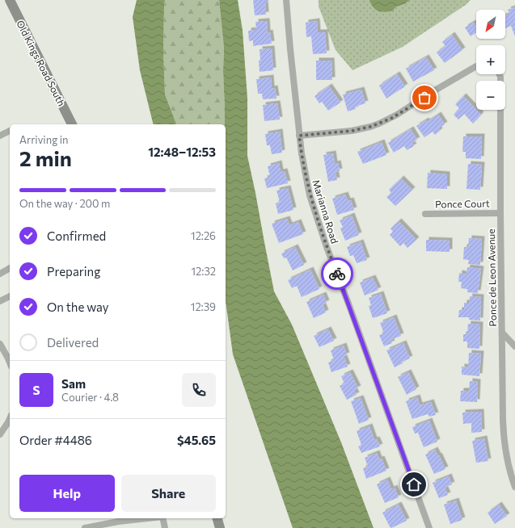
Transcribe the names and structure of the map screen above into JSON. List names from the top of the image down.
{
  "streets": {
    "street": [
      "Old Kings Road South",
      "Ponce Court",
      "Marianna Road",
      "Ponce de Leon Avenue"
    ]
  },
  "crossings": [
    ["Ponce Court", "Ponce de Leon Avenue"]
  ],
  "north": "bottom left",
  "page": {
    "map_buttons": ["+", "−"],
    "heading": ["2 min", "Arriving in", "12:48–12:53"],
    "panel": [
      "Sam",
      "Courier · 4.8",
      "Order #4486",
      "$45.65"
    ],
    "bar": "On the way · 200 m",
    "list": [
      ["Confirmed", "12:26"],
      ["Preparing", "12:32"],
      ["On the way", "12:39"],
      "Delivered"
    ],
    "round": "S",
    "buttons": ["Help", "Share"]
  }
}
